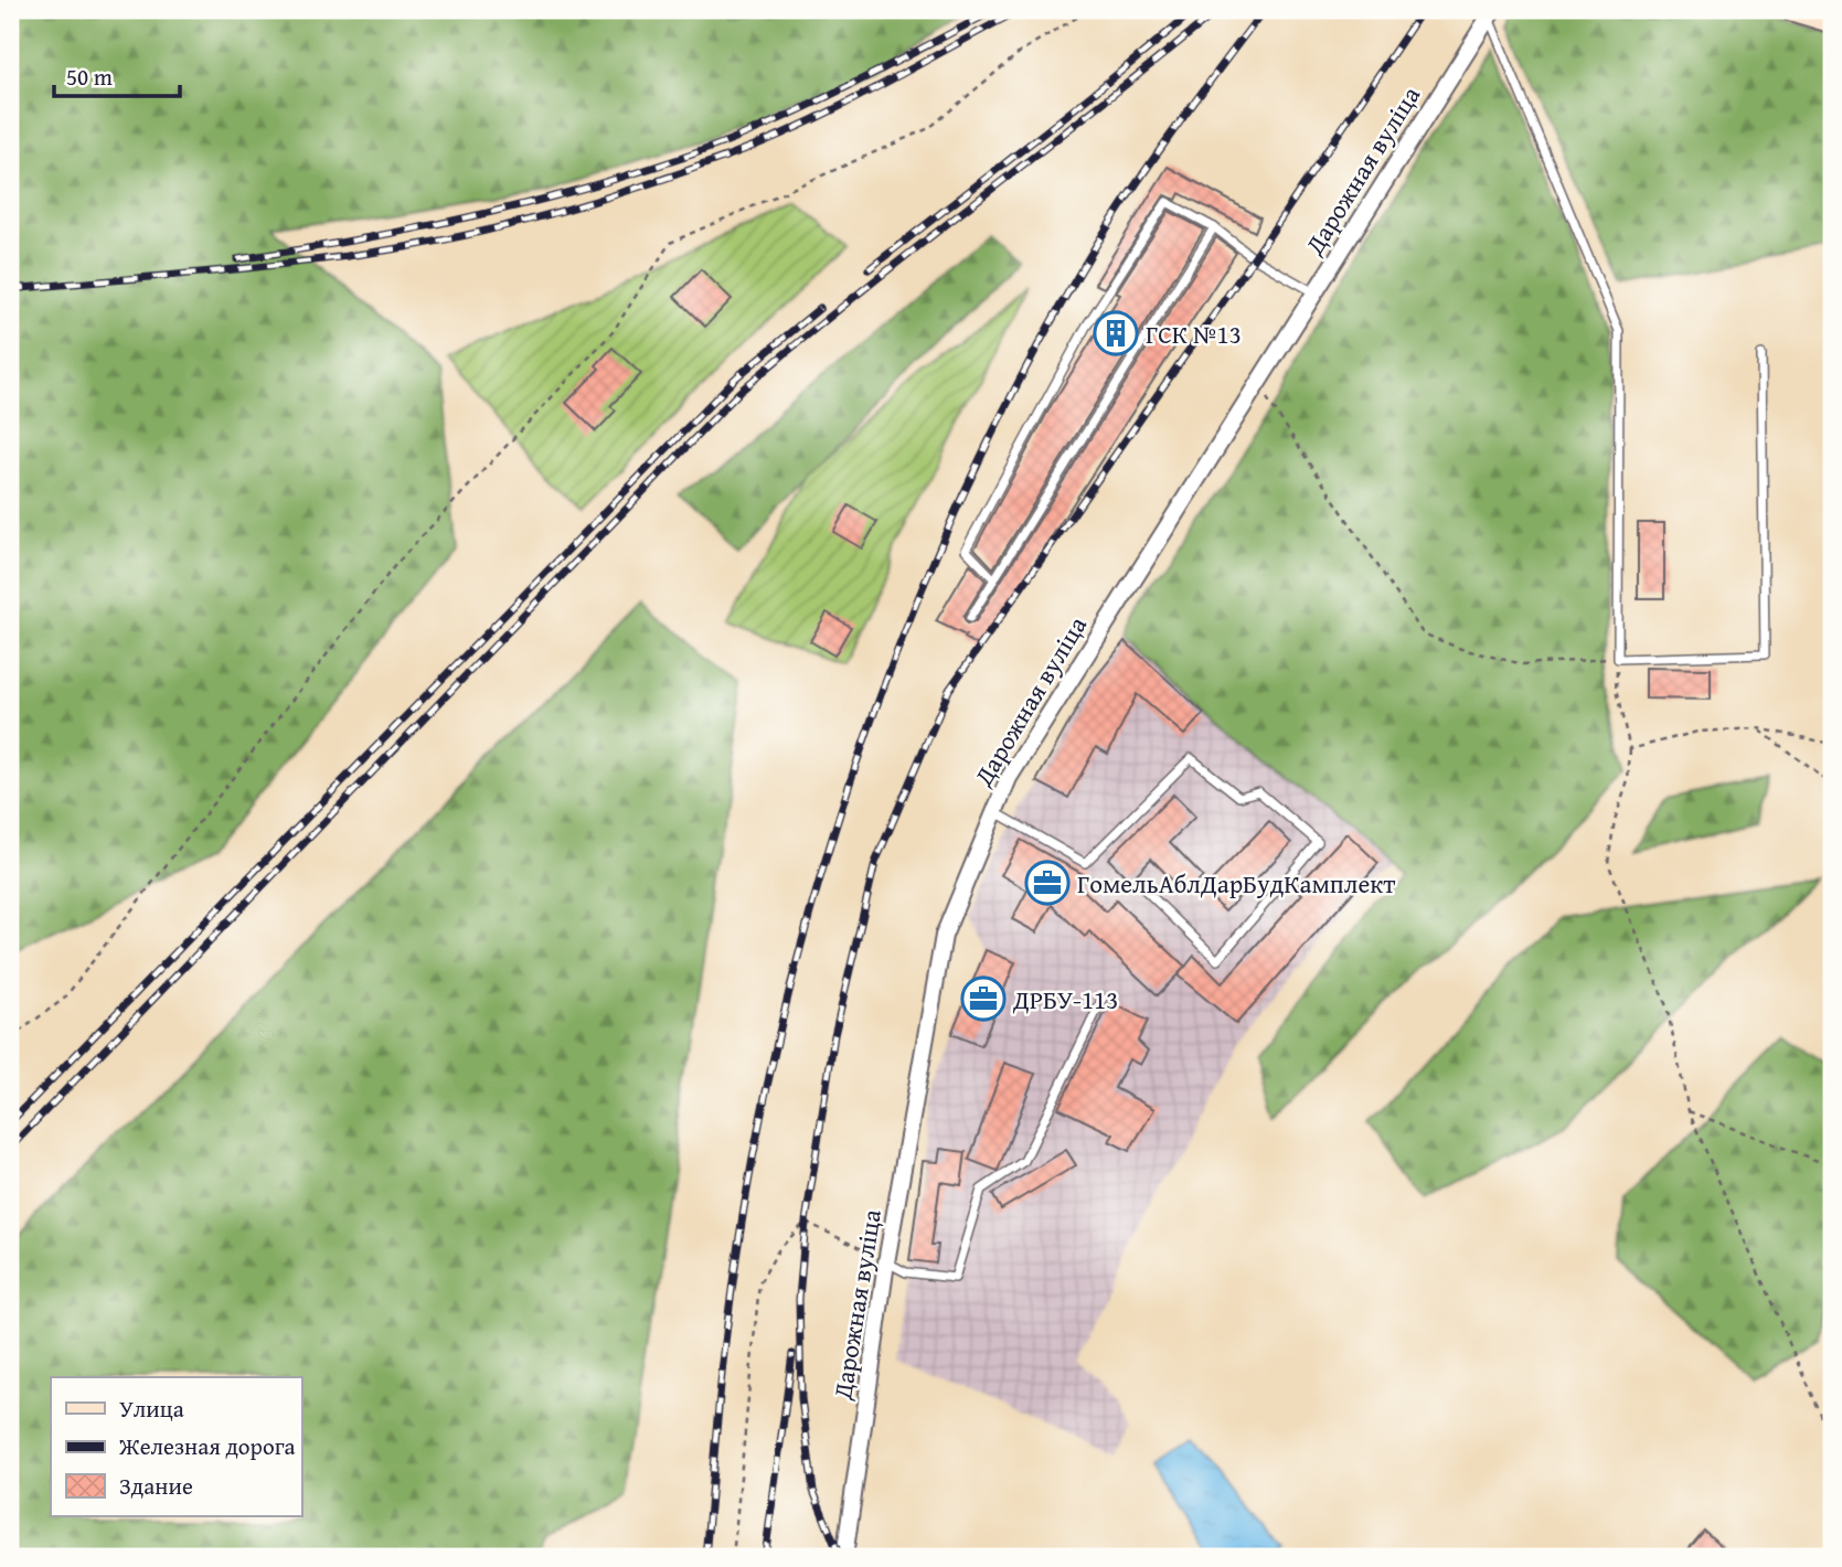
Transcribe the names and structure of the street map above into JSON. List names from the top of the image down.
{
  "streets": {
    "street": ["Дарожная вуліца"]
  },
  "places": {
    "building": ["ГСК №13"],
    "office": ["ГомельАблДарБудКамплект", "ДРБУ-113"]
  },
  "legend": ["Улица", "Железная дорога", "Здание"],
  "scale_bar": "50 m"
}
